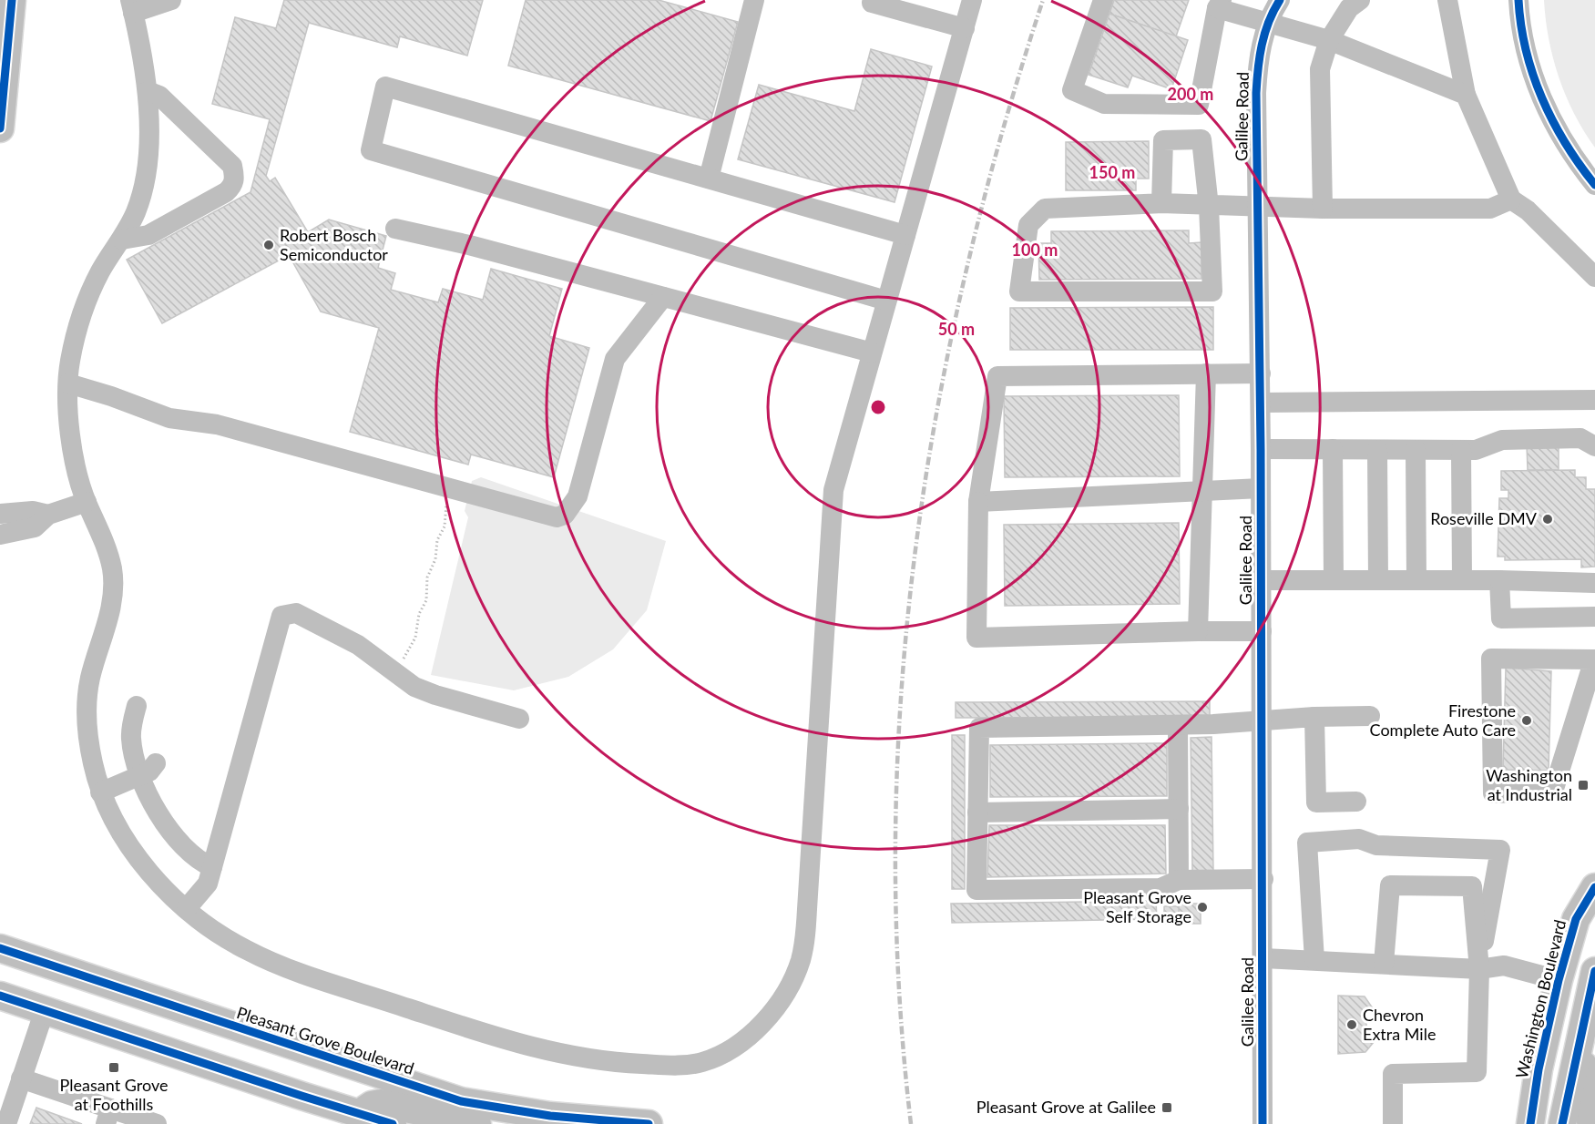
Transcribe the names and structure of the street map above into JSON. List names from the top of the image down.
{
  "streets": {
    "main road": ["Washington Boulevard", "Pleasant Grove Boulevard"],
    "street": ["Galilee Road"]
  },
  "places": {
    "other": [
      "Robert Bosch Semiconductor",
      "Roseville DMV",
      "Firestone Complete Auto Care",
      "Pleasant Grove Self Storage",
      "Chevron Extra Mile"
    ],
    "transit": ["Washington at Industrial", "Pleasant Grove at Foothills", "Pleasant Grove at Galilee"]
  },
  "rings": [
    "200 m",
    "150 m",
    "100 m",
    "50 m"
  ]
}
